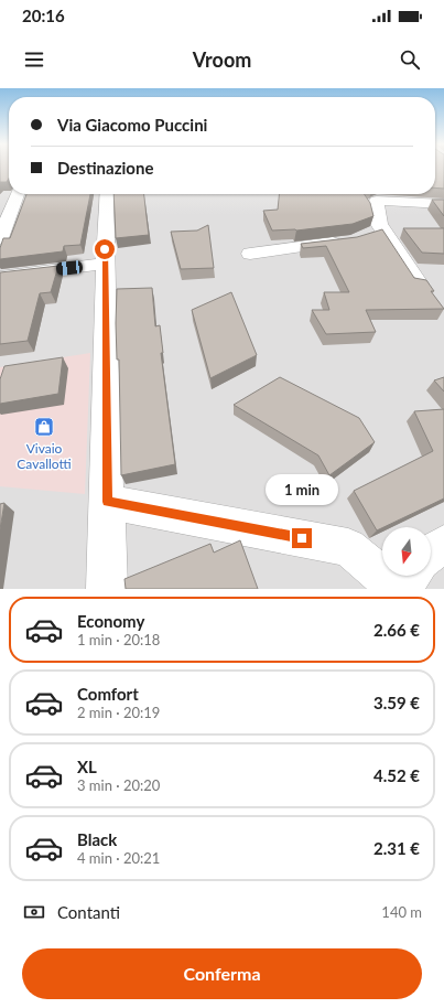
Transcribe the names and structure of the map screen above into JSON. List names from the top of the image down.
{
  "places": {
    "shop": ["Vivaio Cavallotti"]
  },
  "north": "bottom",
  "page": {
    "status": "20:16",
    "header": "Vroom",
    "banner": ["Via Giacomo Puccini", "Destinazione"],
    "bubble": "1 min",
    "list": [
      {
        "name": "Economy",
        "note": "1 min · 20:18",
        "value": "2.66 €"
      },
      {
        "name": "Comfort",
        "note": "2 min · 20:19",
        "value": "3.59 €"
      },
      {
        "name": "XL",
        "note": "3 min · 20:20",
        "value": "4.52 €"
      },
      {
        "name": "Black",
        "note": "4 min · 20:21",
        "value": "2.31 €"
      }
    ],
    "pay": ["Contanti", "140 m"],
    "buttons": "Conferma"
  }
}
